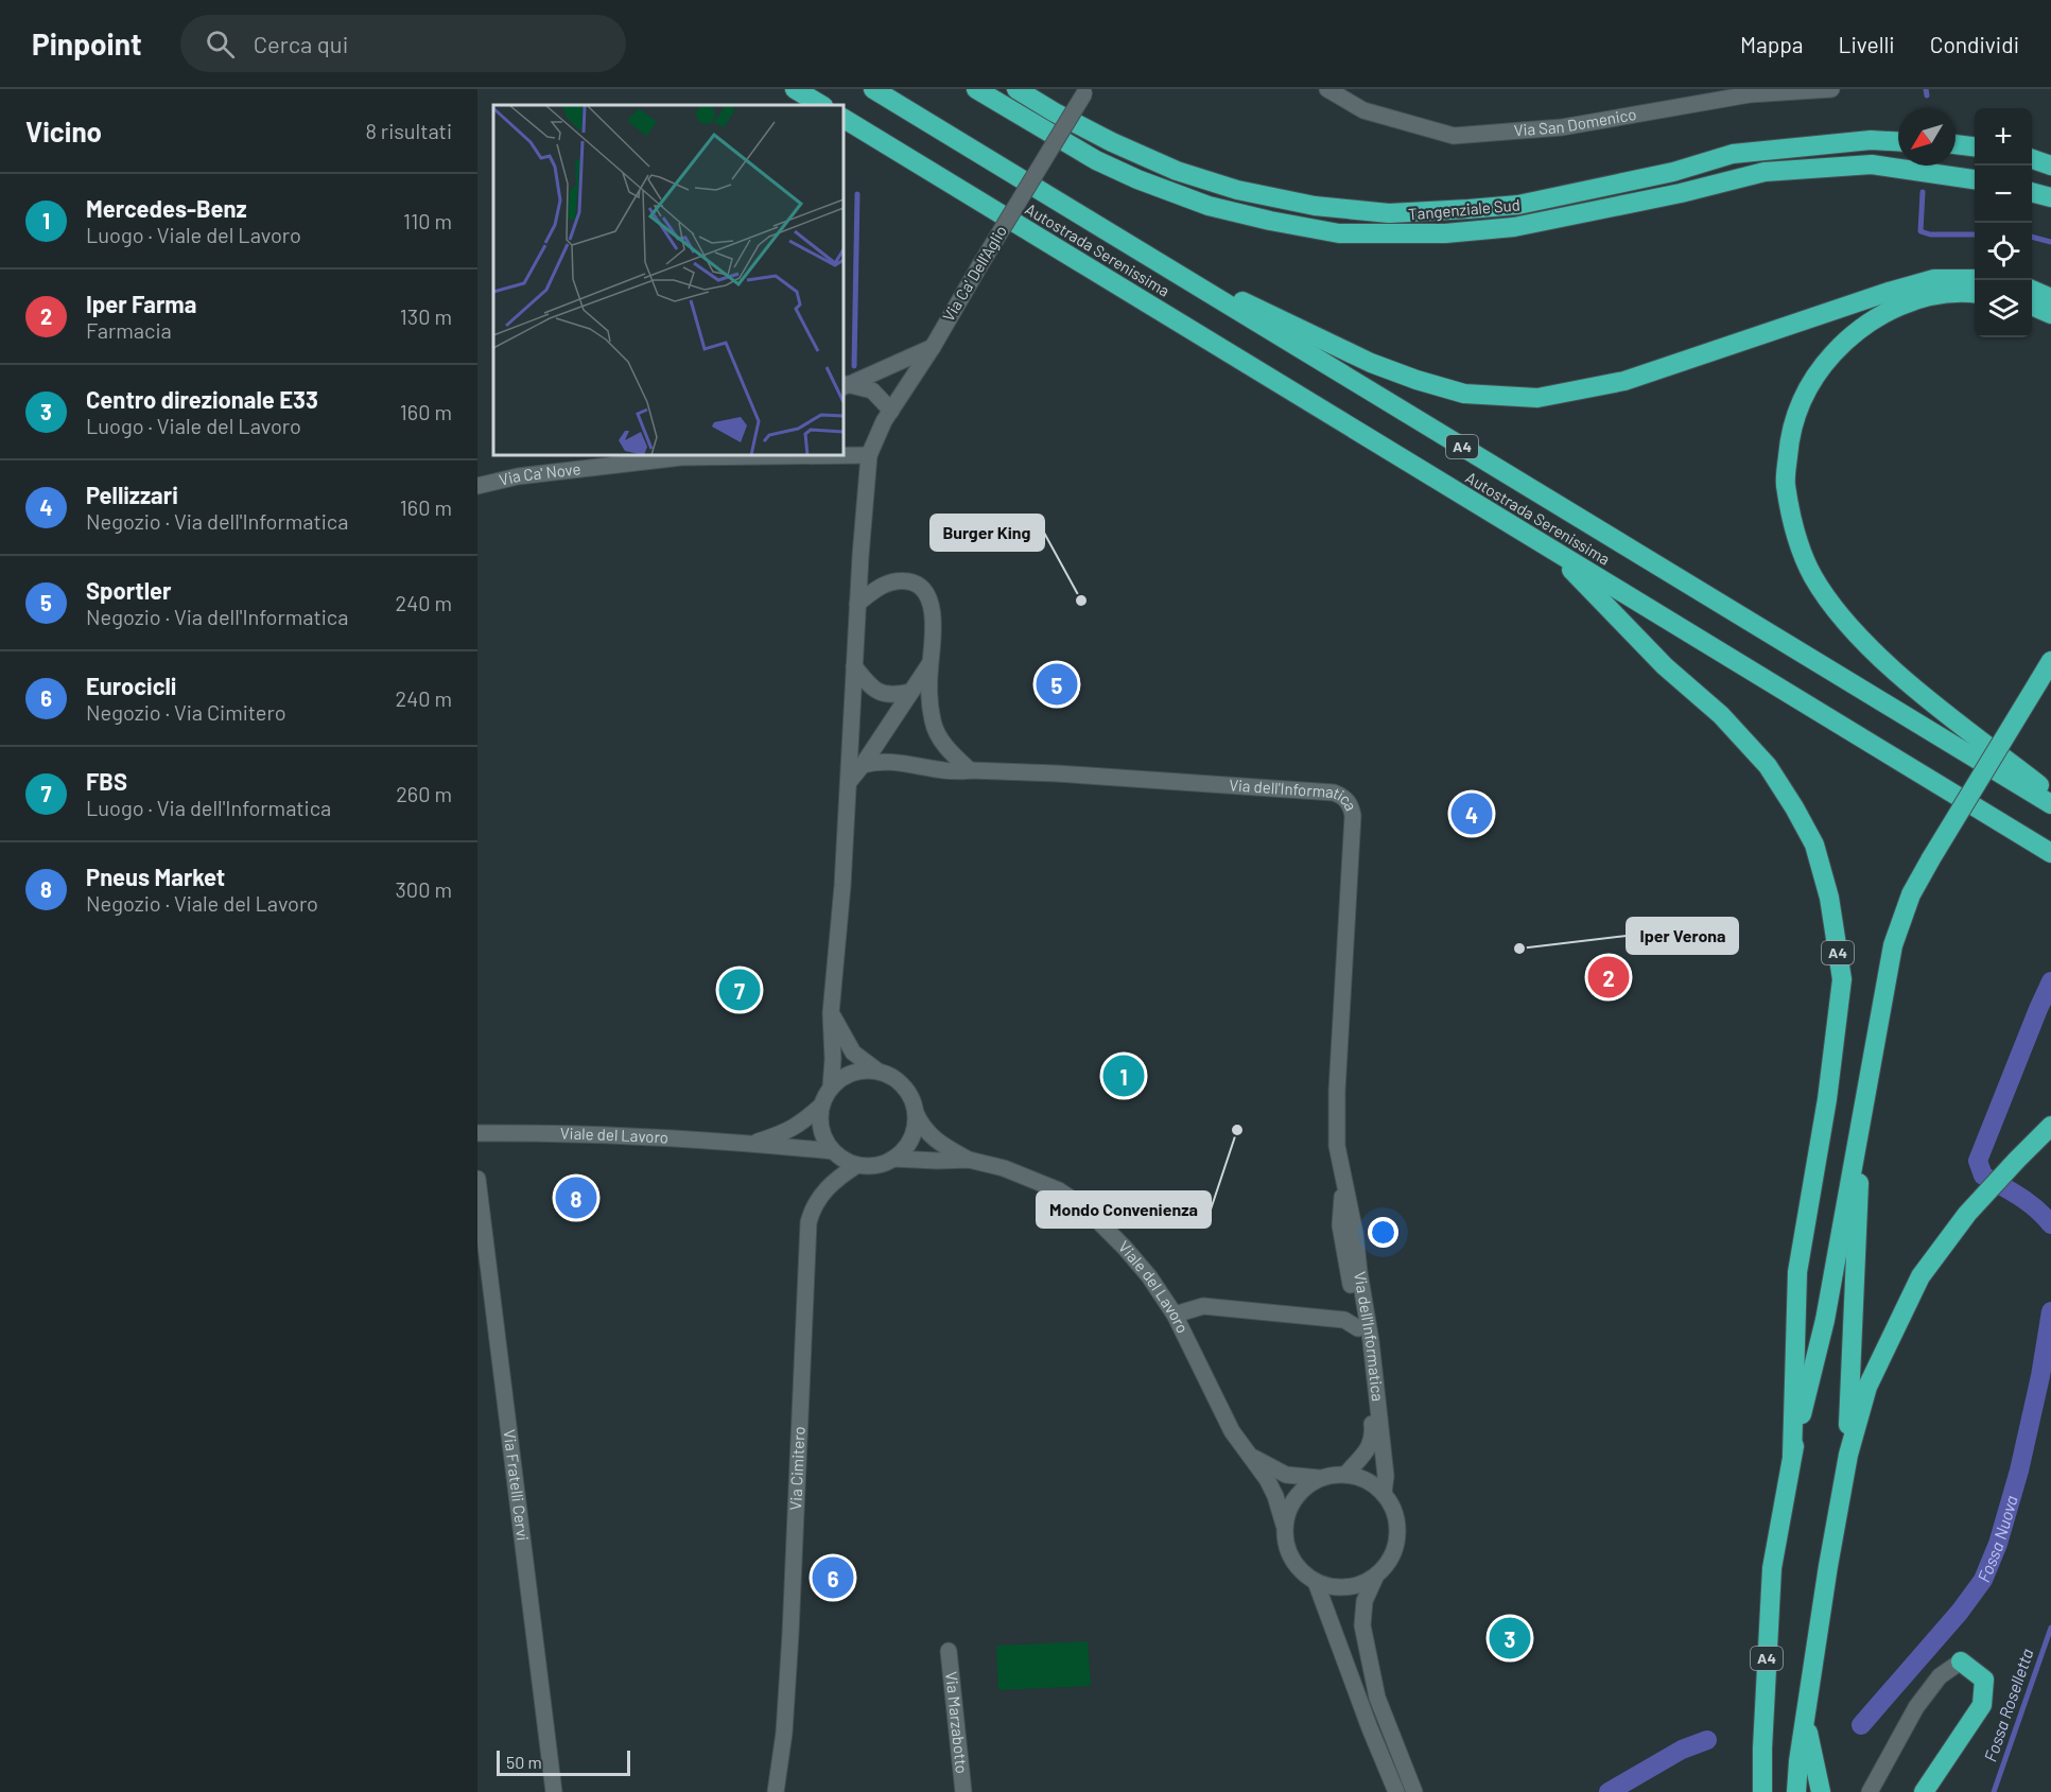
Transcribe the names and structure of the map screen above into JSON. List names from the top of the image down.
{
  "streets": {
    "highway": ["Tangenziale Sud", "Autostrada Serenissima", "A4"],
    "street": [
      "Via San Domenico",
      "Via Ca' Dell'Aglio",
      "Via Ca' Nove",
      "Via dell'Informatica",
      "Viale del Lavoro",
      "Via Cimitero",
      "Via Fratelli Cervi",
      "Via Marzabotto"
    ]
  },
  "crossings": [
    ["Autostrada Serenissima", "A4"],
    ["Via Ca' Dell'Aglio", "Via Ca' Nove"],
    ["Via dell'Informatica", "Viale del Lavoro"],
    ["Viale del Lavoro", "Via Cimitero"]
  ],
  "water": ["Fossa Nuova", "Fossa Roselletta"],
  "places": ["Burger King", "Iper Verona", "Mondo Convenienza"],
  "scale_bar": "50 m",
  "north": "bottom left",
  "page": {
    "header": "Pinpoint",
    "search": "Cerca qui",
    "nav": ["Mappa", "Livelli", "Condividi"],
    "heading": ["Vicino", "8 risultati"],
    "map_buttons": ["+", "−"],
    "list": [
      {
        "mark": "1",
        "name": "Mercedes-Benz",
        "note": "Luogo · Viale del Lavoro",
        "value": "110 m"
      },
      {
        "mark": "2",
        "name": "Iper Farma",
        "note": "Farmacia",
        "value": "130 m"
      },
      {
        "mark": "3",
        "name": "Centro direzionale E33",
        "note": "Luogo · Viale del Lavoro",
        "value": "160 m"
      },
      {
        "mark": "4",
        "name": "Pellizzari",
        "note": "Negozio · Via dell'Informatica",
        "value": "160 m"
      },
      {
        "mark": "5",
        "name": "Sportler",
        "note": "Negozio · Via dell'Informatica",
        "value": "240 m"
      },
      {
        "mark": "6",
        "name": "Eurocicli",
        "note": "Negozio · Via Cimitero",
        "value": "240 m"
      },
      {
        "mark": "7",
        "name": "FBS",
        "note": "Luogo · Via dell'Informatica",
        "value": "260 m"
      },
      {
        "mark": "8",
        "name": "Pneus Market",
        "note": "Negozio · Viale del Lavoro",
        "value": "300 m"
      }
    ],
    "pins": [
      "5",
      "4",
      "2",
      "7",
      "1",
      "8",
      "6",
      "3"
    ],
    "scale": "50 m"
  }
}
